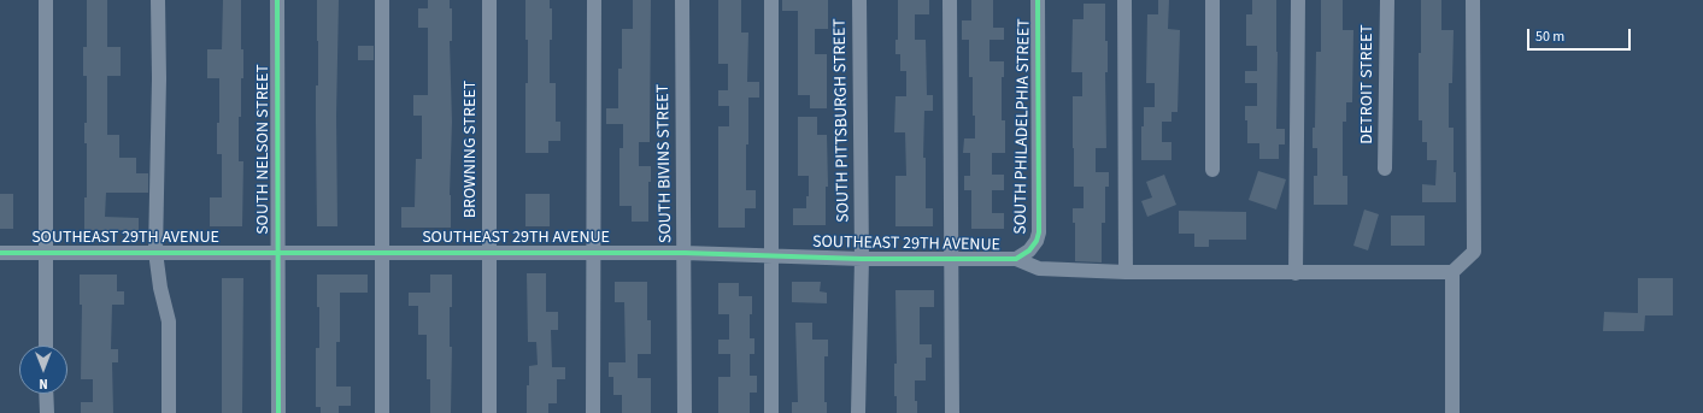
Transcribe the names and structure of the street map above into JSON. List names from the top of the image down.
{
  "streets": {
    "street": [
      "DETROIT STREET",
      "SOUTH PITTSBURGH STREET",
      "SOUTH PHILADELPHIA STREET",
      "SOUTH NELSON STREET",
      "BROWNING STREET",
      "SOUTH BIVINS STREET",
      "SOUTHEAST 29TH AVENUE"
    ]
  },
  "crossings": [
    ["SOUTH PITTSBURGH STREET", "SOUTHEAST 29TH AVENUE"],
    ["SOUTH PHILADELPHIA STREET", "SOUTHEAST 29TH AVENUE"],
    ["SOUTH NELSON STREET", "SOUTHEAST 29TH AVENUE"],
    ["BROWNING STREET", "SOUTHEAST 29TH AVENUE"],
    ["SOUTH BIVINS STREET", "SOUTHEAST 29TH AVENUE"]
  ],
  "scale_bar": "50 m",
  "north": "bottom"
}
